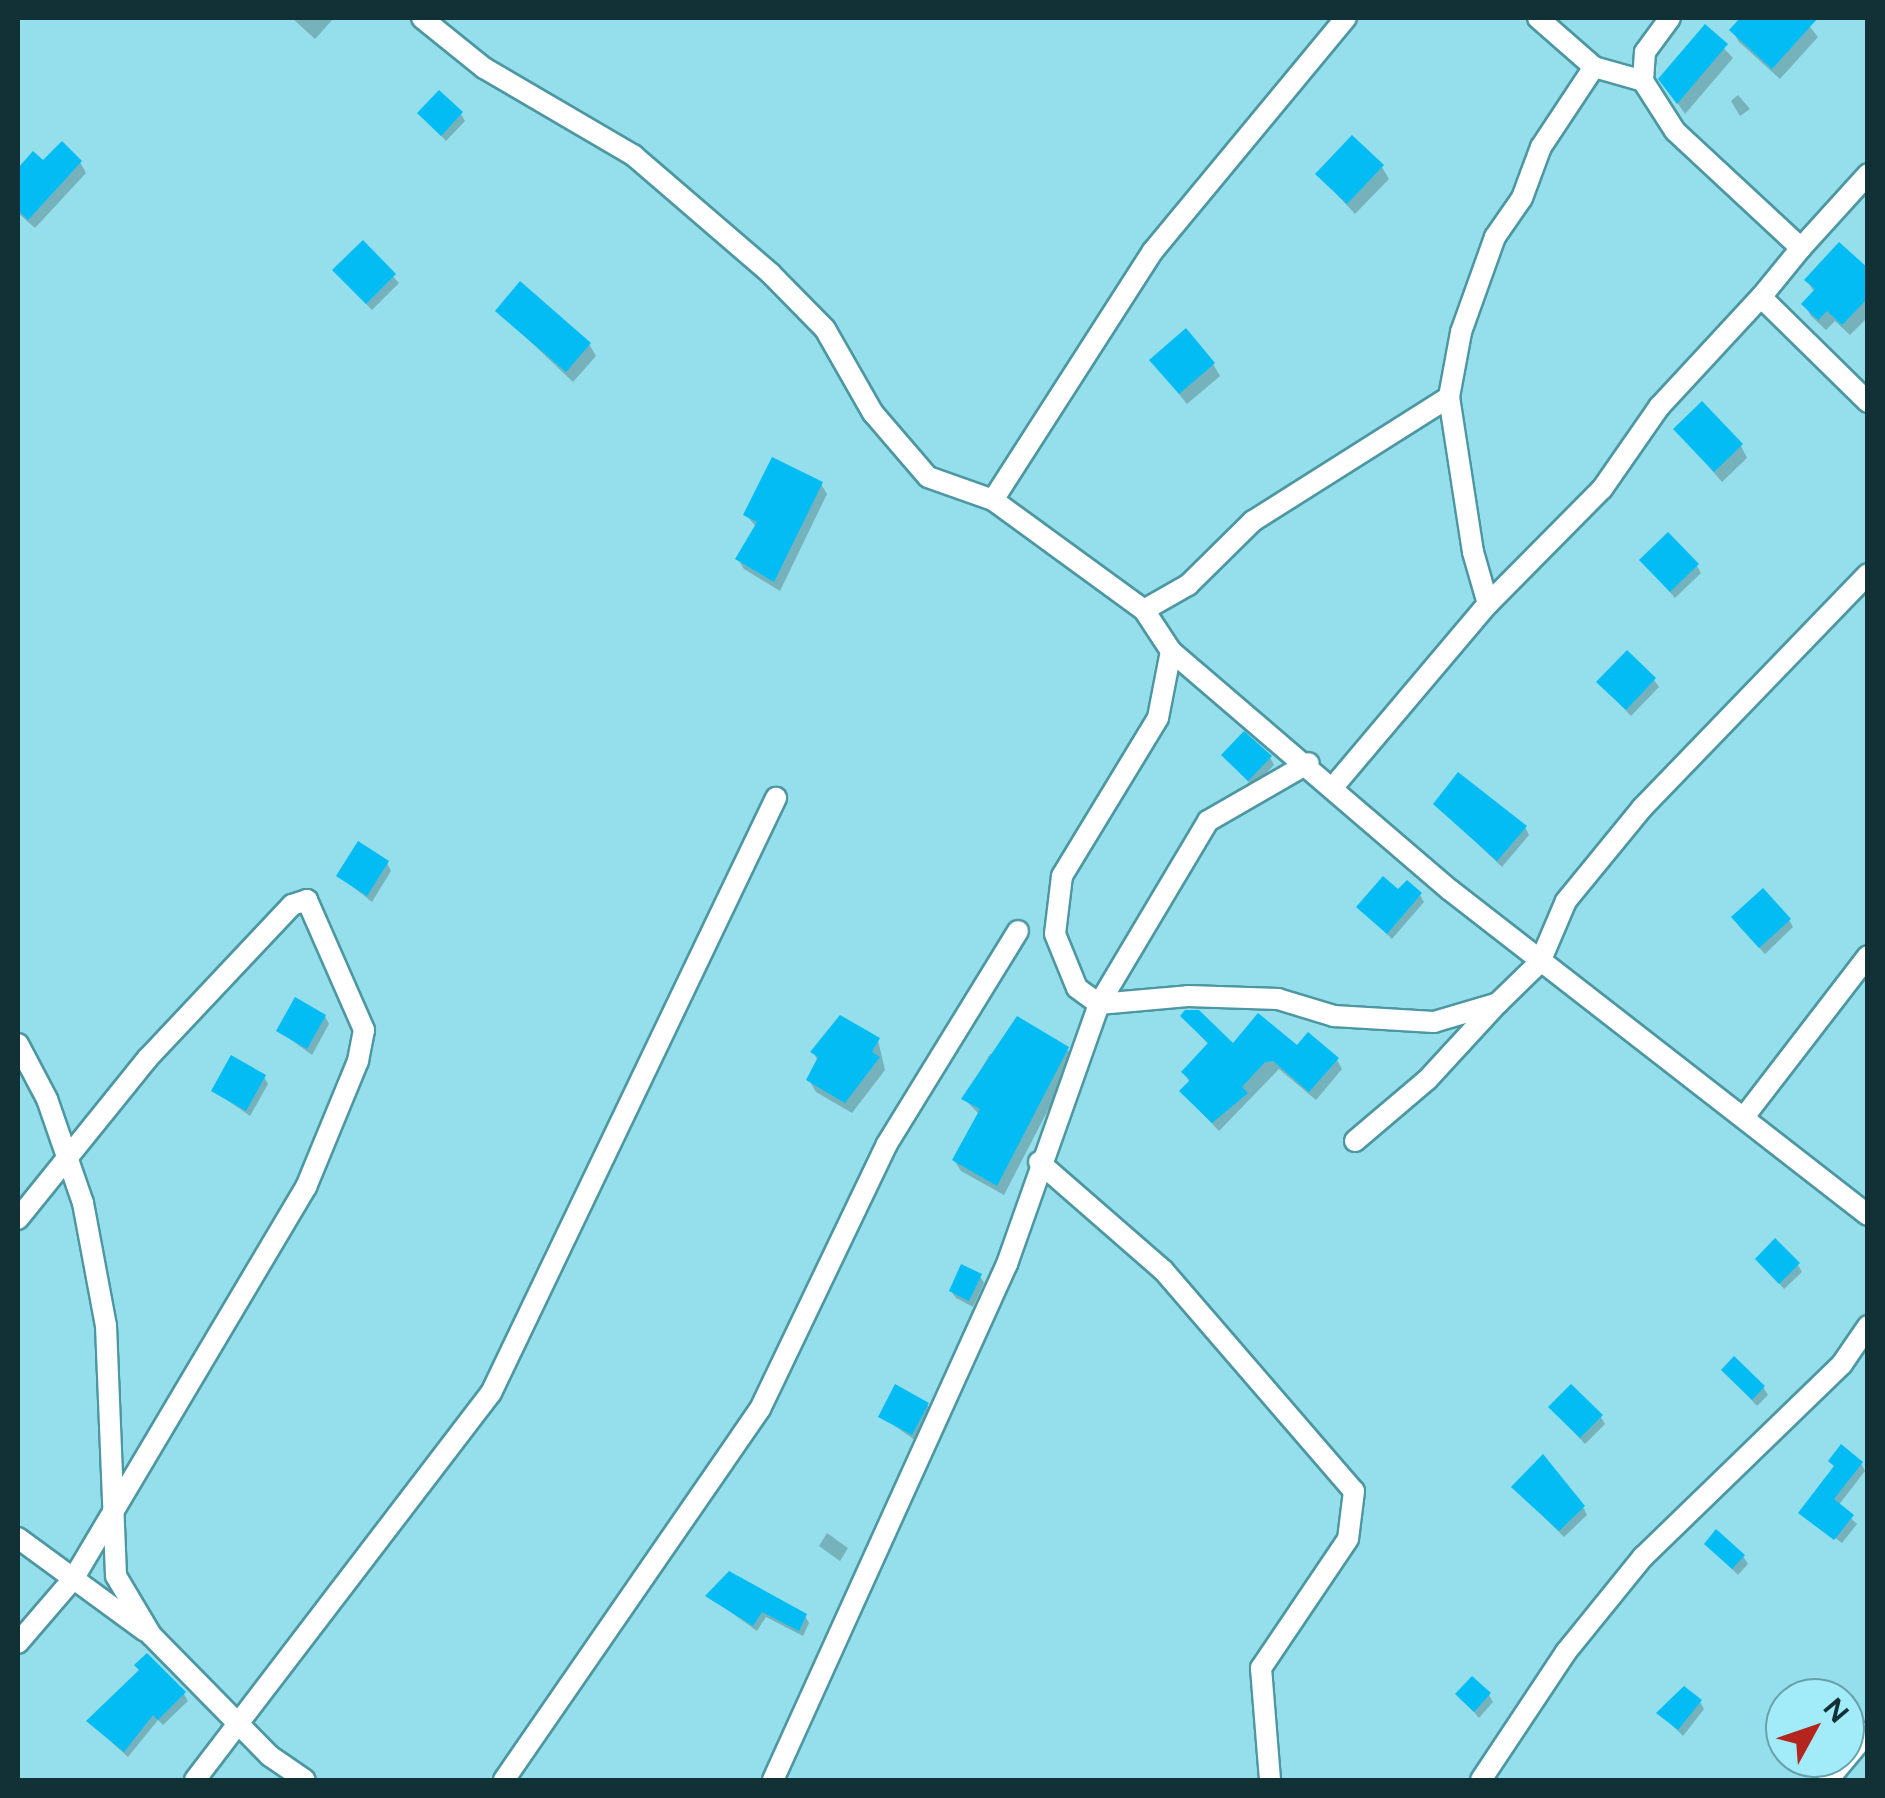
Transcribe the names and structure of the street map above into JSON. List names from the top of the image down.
{
  "north": "top right"
}
